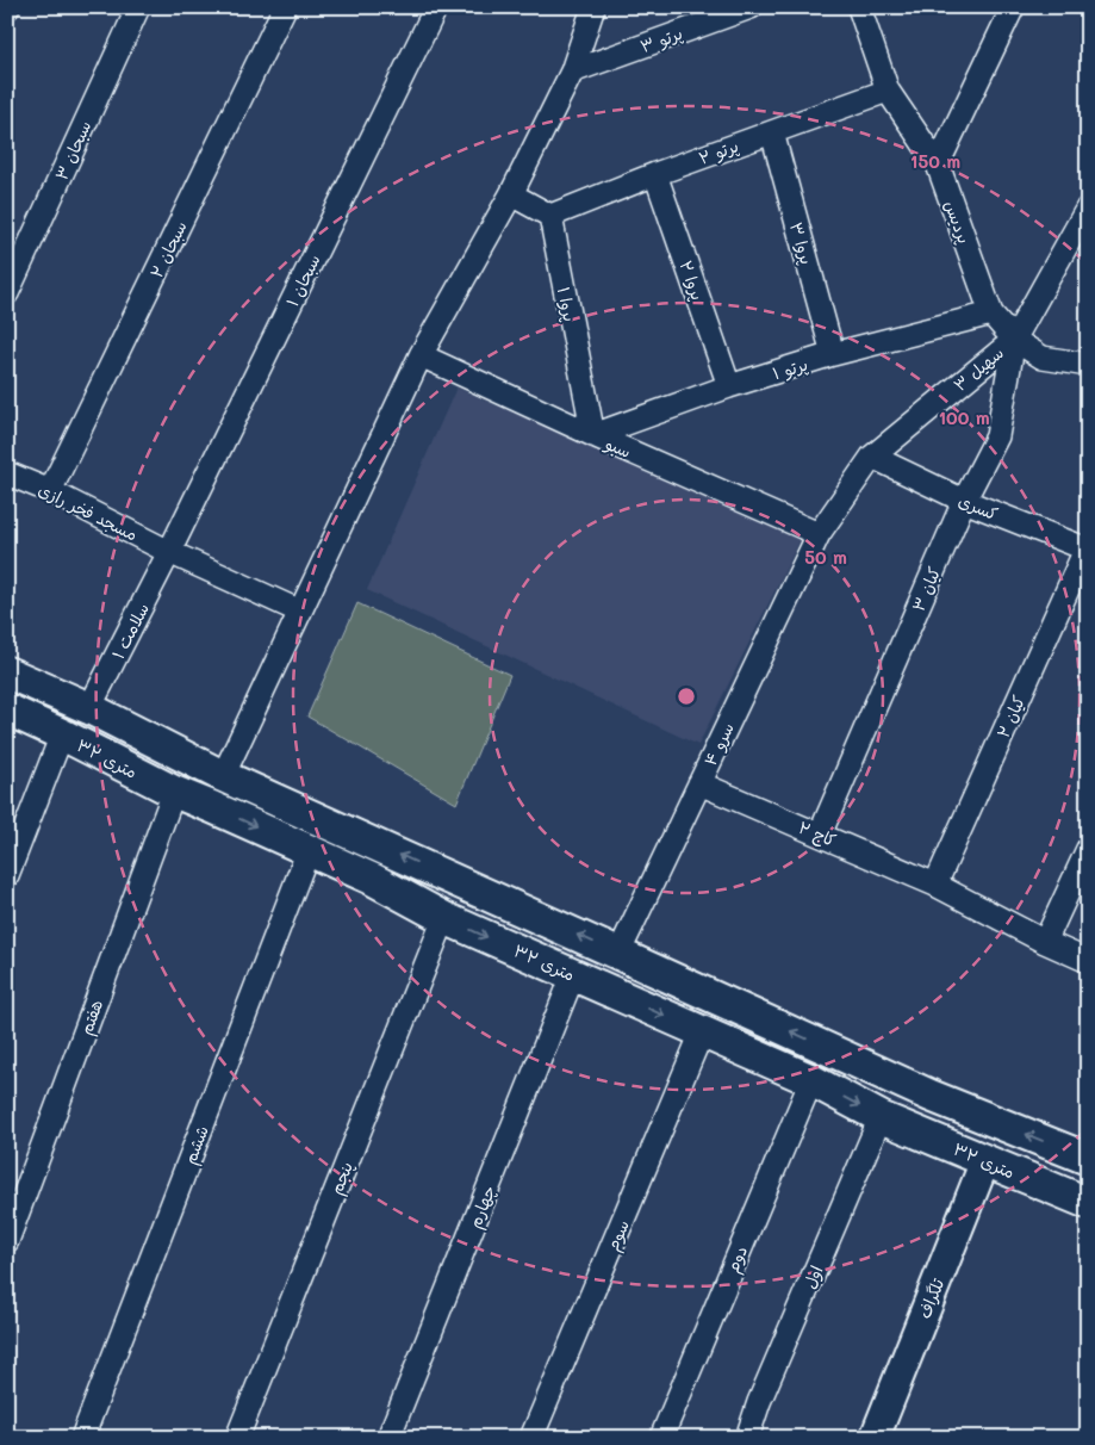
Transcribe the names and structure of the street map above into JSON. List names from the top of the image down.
{
  "streets": {
    "main road": ["۳۲ متری"],
    "street": [
      "پرتو ۳",
      "سبحان ۳",
      "پرتو ۲",
      "پردیس",
      "پروا ۳",
      "سبحان ۲",
      "سبحان ۱",
      "پروا ۲",
      "پروا ۱",
      "پرتو ۱",
      "سهیل ۳",
      "سبو",
      "کسری",
      "مسجد فخر رازی",
      "کیان ۳",
      "سلامت ۱",
      "کیان ۲",
      "سرو ۴",
      "کاج ۲",
      "هفتم",
      "ششم",
      "پنجم",
      "چهارم",
      "سوم",
      "دوم",
      "اول",
      "تلگراف"
    ]
  },
  "crossings": [
    ["پرتو ۲", "پردیس"],
    ["پرتو ۲", "پروا ۳"],
    ["پرتو ۲", "پروا ۲"],
    ["پرتو ۲", "پروا ۱"],
    ["پردیس", "پرتو ۱"],
    ["پردیس", "سهیل ۳"],
    ["پردیس", "کیان ۳"],
    ["پروا ۳", "پرتو ۱"],
    ["سبحان ۲", "مسجد فخر رازی"],
    ["سبحان ۱", "مسجد فخر رازی"],
    ["سبحان ۱", "سلامت ۱"],
    ["پروا ۲", "پرتو ۱"],
    ["پروا ۱", "پرتو ۱"],
    ["پروا ۱", "سبو"],
    ["پرتو ۱", "سبو"],
    ["سهیل ۳", "سبو"],
    ["سهیل ۳", "کسری"],
    ["سهیل ۳", "کیان ۳"],
    ["سهیل ۳", "سرو ۴"],
    ["سبو", "سرو ۴"],
    ["کسری", "کیان ۳"],
    ["کسری", "کیان ۲"],
    ["مسجد فخر رازی", "سلامت ۱"],
    ["کیان ۳", "کاج ۲"],
    ["کیان ۲", "کاج ۲"],
    ["سرو ۴", "کاج ۲"],
    ["۳۲ متری", "هفتم"],
    ["۳۲ متری", "ششم"],
    ["۳۲ متری", "پنجم"],
    ["۳۲ متری", "چهارم"],
    ["۳۲ متری", "سوم"],
    ["۳۲ متری", "دوم"],
    ["۳۲ متری", "اول"],
    ["۳۲ متری", "تلگراف"]
  ],
  "rings": ["150 m", "100 m", "50 m"]
}
